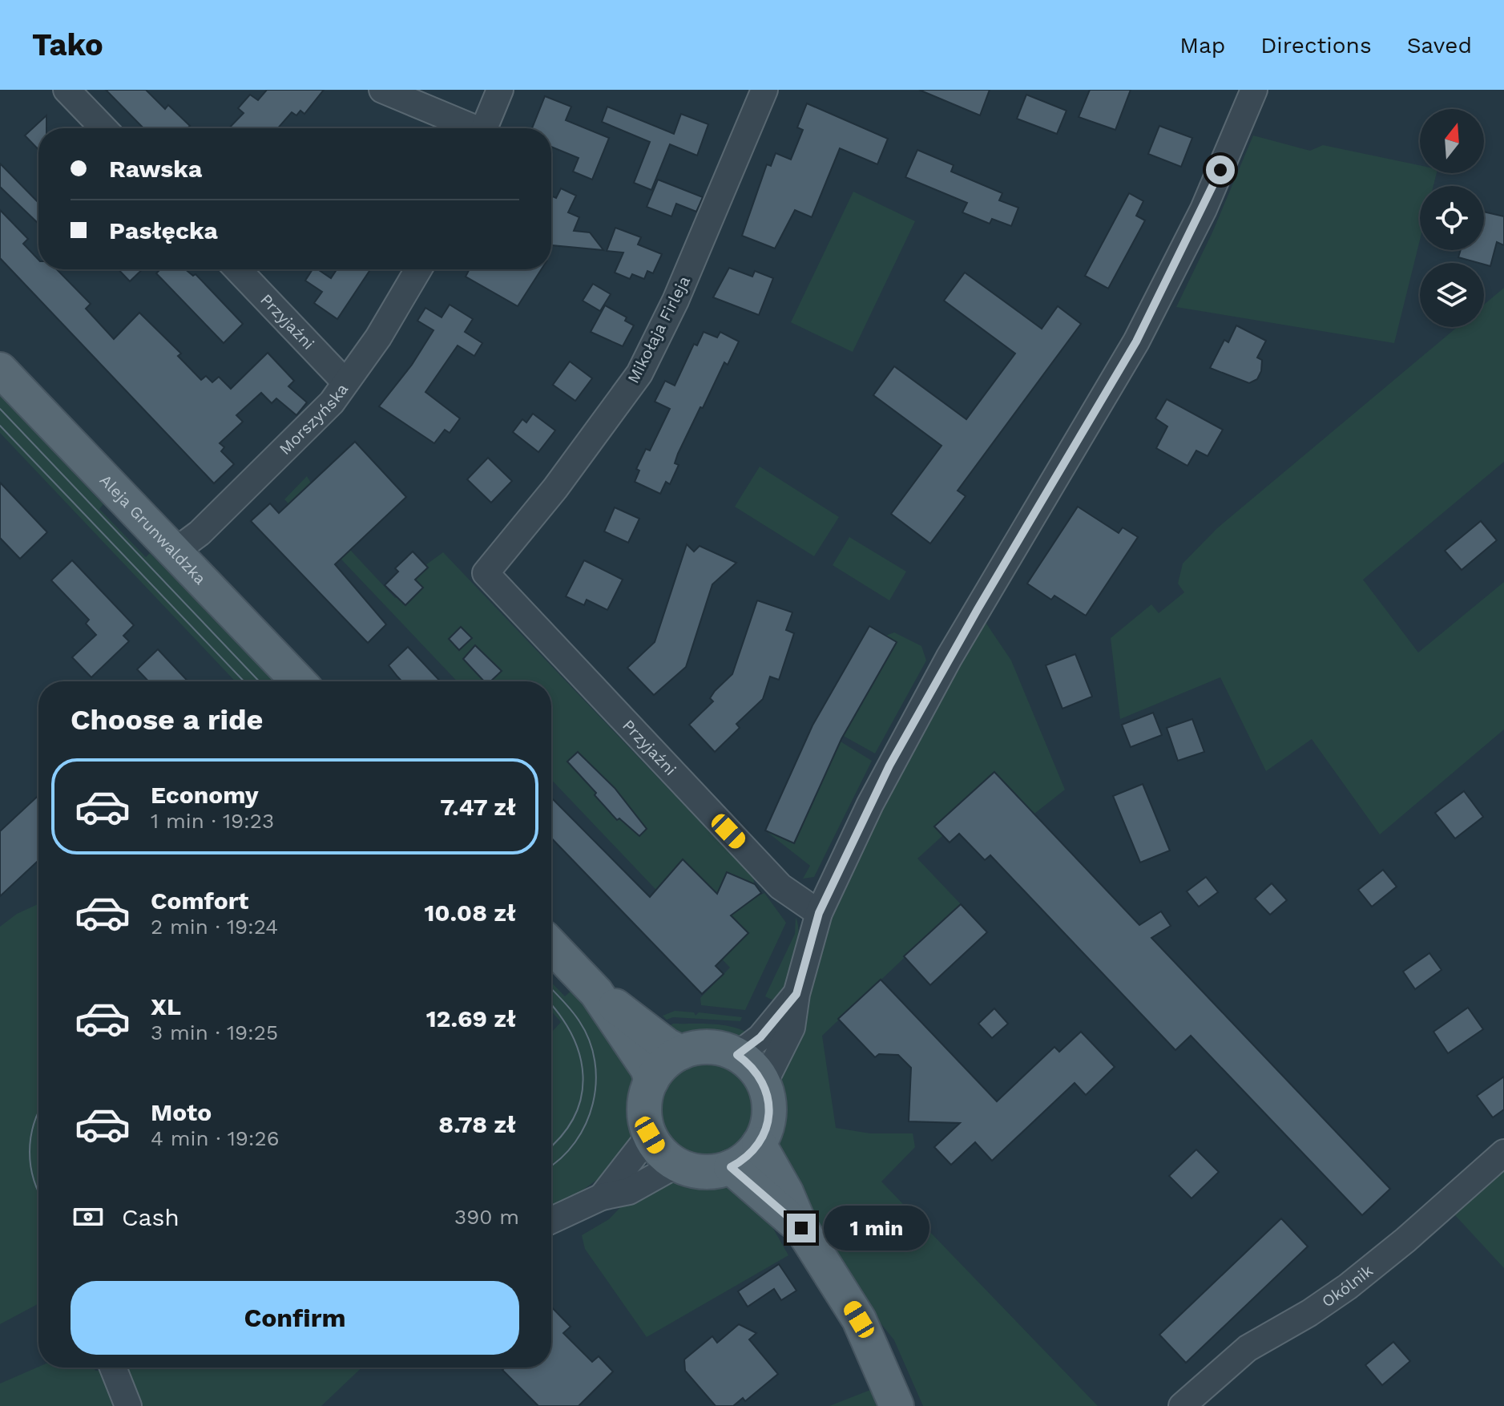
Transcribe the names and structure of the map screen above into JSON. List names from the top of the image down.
{
  "streets": {
    "main road": ["Aleja Grunwaldzka"],
    "street": [
      "Przyjaźni",
      "Mikołaja Firleja",
      "Morszyńska",
      "Okólnik"
    ]
  },
  "crossings": [
    ["Przyjaźni", "Mikołaja Firleja"],
    ["Przyjaźni", "Morszyńska"],
    ["Morszyńska", "Aleja Grunwaldzka"]
  ],
  "north": "top",
  "page": {
    "header": "Tako",
    "nav": ["Map", "Directions", "Saved"],
    "banner": ["Rawska", "Pasłęcka"],
    "heading": "Choose a ride",
    "list": [
      {
        "name": "Economy",
        "note": "1 min · 19:23",
        "value": "7.47 zł"
      },
      {
        "name": "Comfort",
        "note": "2 min · 19:24",
        "value": "10.08 zł"
      },
      {
        "name": "XL",
        "note": "3 min · 19:25",
        "value": "12.69 zł"
      },
      {
        "name": "Moto",
        "note": "4 min · 19:26",
        "value": "8.78 zł"
      }
    ],
    "pay": ["Cash", "390 m"],
    "bubble": "1 min",
    "buttons": "Confirm"
  }
}
